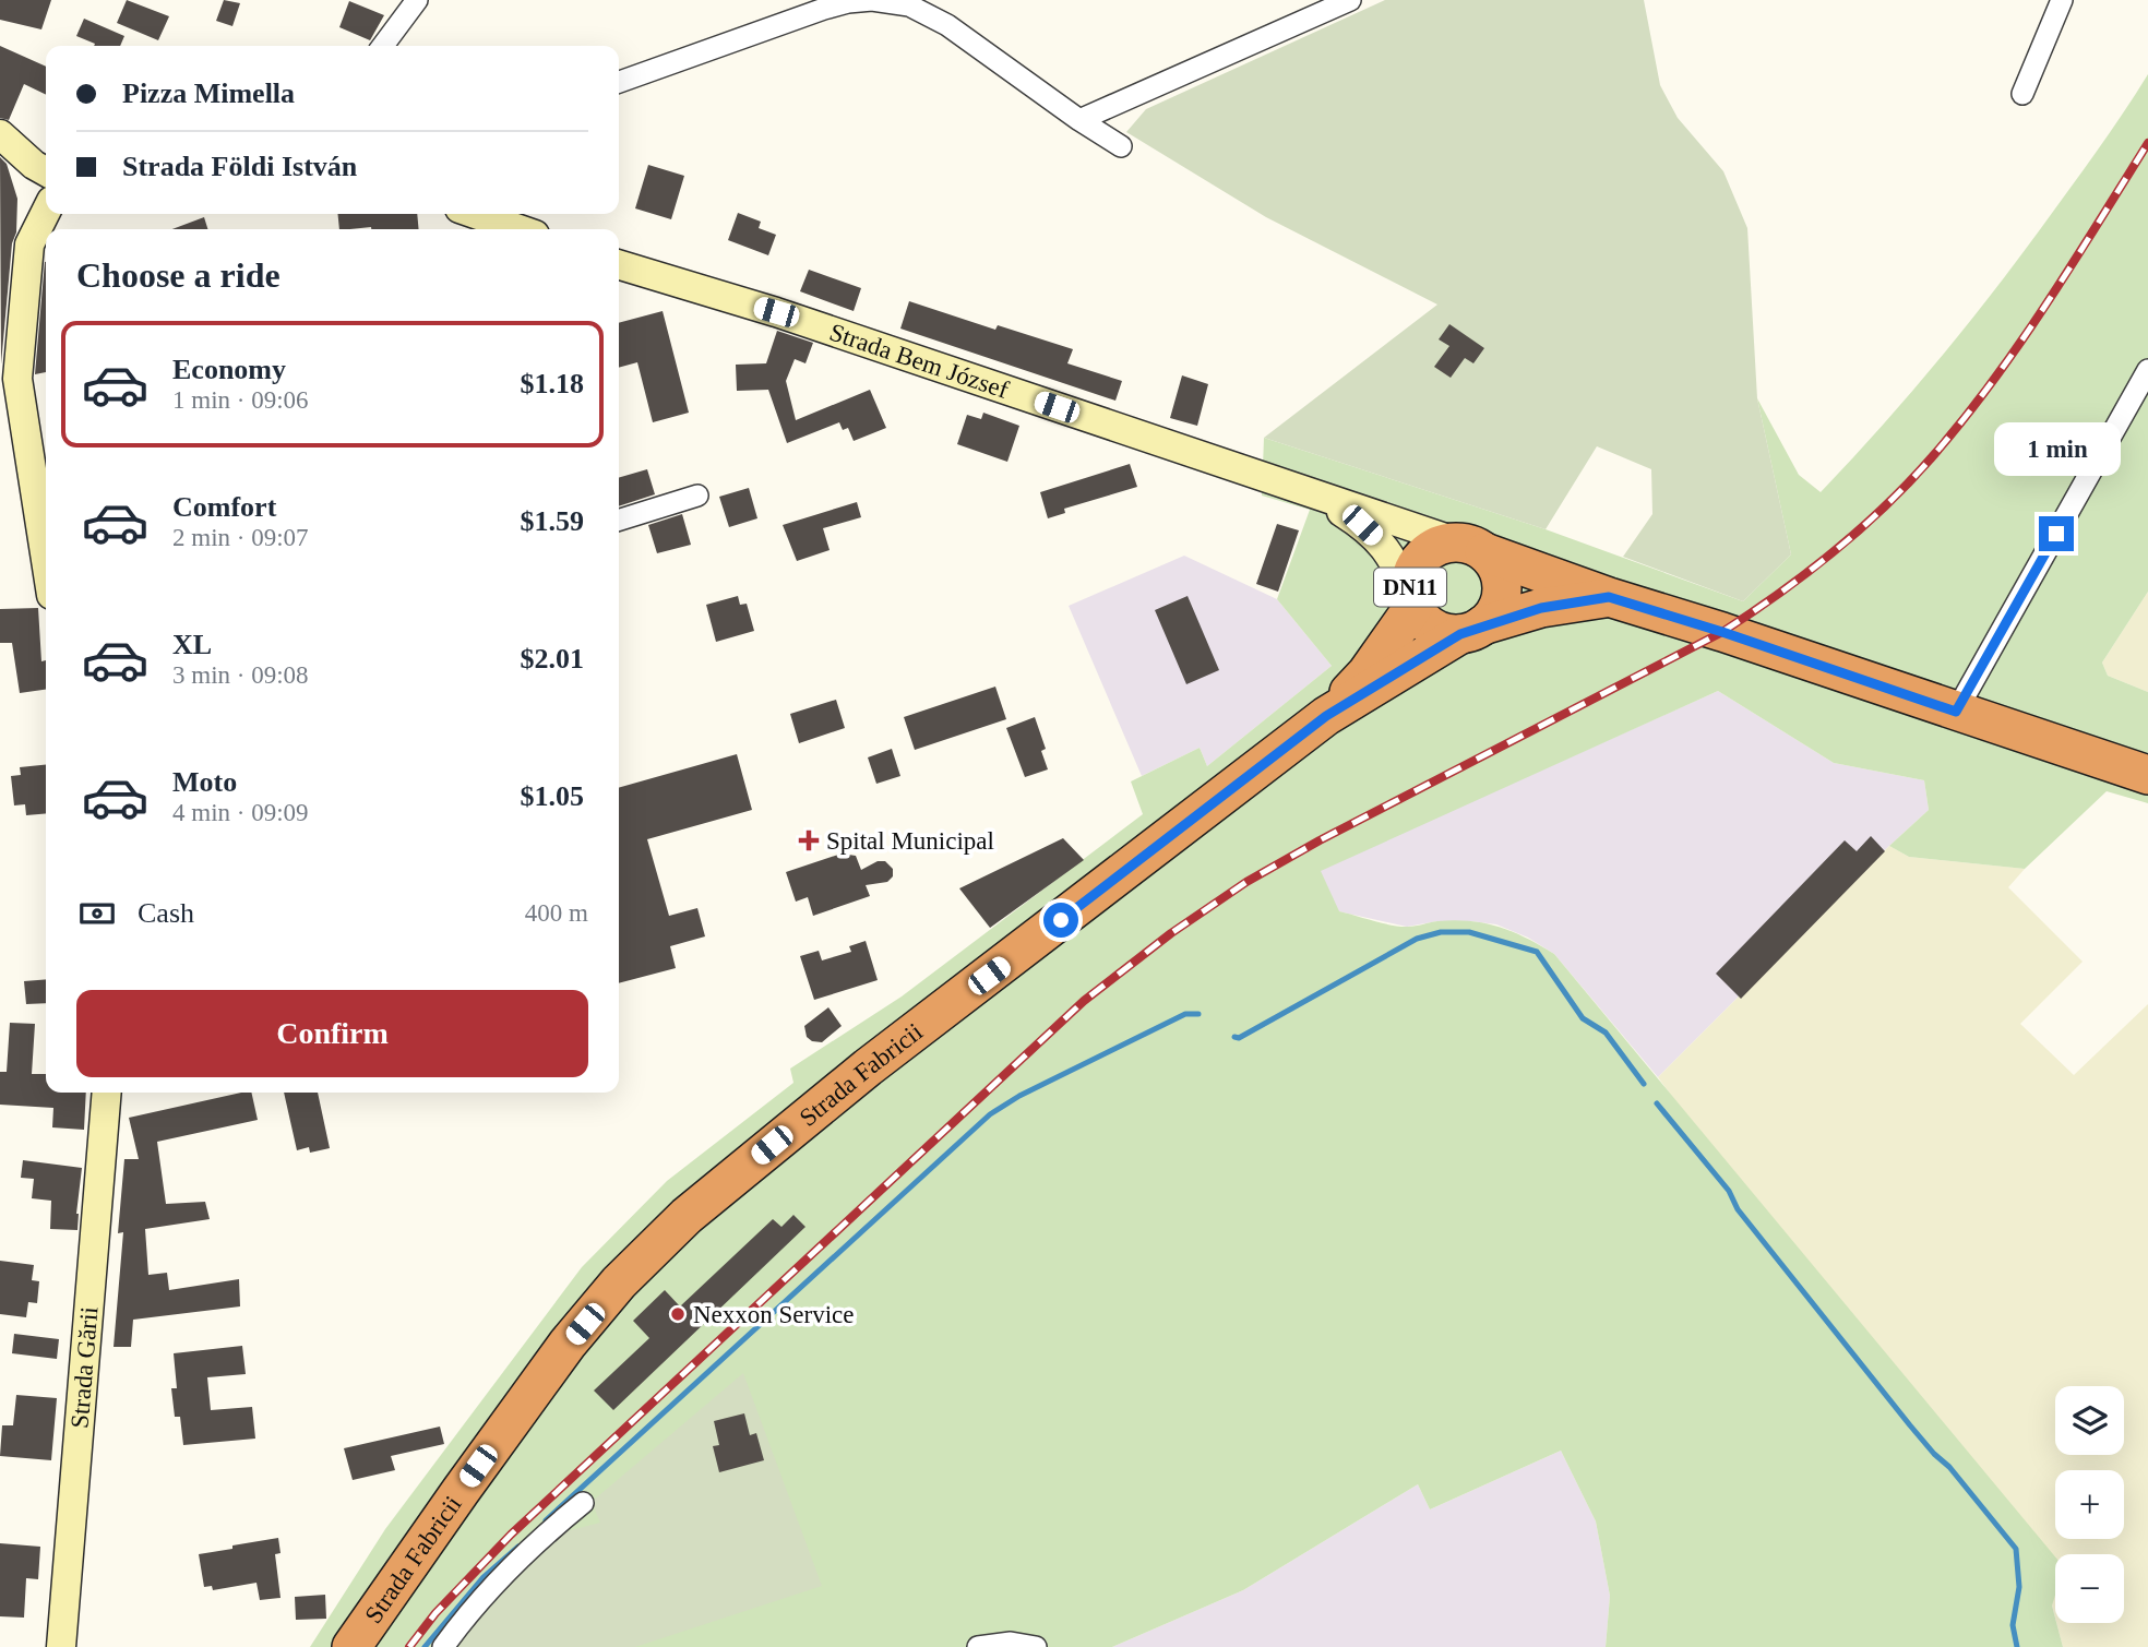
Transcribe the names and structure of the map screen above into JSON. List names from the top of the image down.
{
  "streets": {
    "highway": ["Strada Bem József", "DN11", "Strada Fabricii"],
    "main road": ["Strada Gării"]
  },
  "crossings": [
    ["Strada Bem József", "DN11"],
    ["Strada Bem József", "Strada Fabricii"],
    ["DN11", "Strada Fabricii"]
  ],
  "places": {
    "health": ["Spital Municipal"],
    "other": ["Nexxon Service"]
  },
  "page": {
    "banner": ["Pizza Mimella", "Strada Földi István"],
    "heading": "Choose a ride",
    "list": [
      {
        "name": "Economy",
        "note": "1 min · 09:06",
        "value": "$1.18"
      },
      {
        "name": "Comfort",
        "note": "2 min · 09:07",
        "value": "$1.59"
      },
      {
        "name": "XL",
        "note": "3 min · 09:08",
        "value": "$2.01"
      },
      {
        "name": "Moto",
        "note": "4 min · 09:09",
        "value": "$1.05"
      }
    ],
    "bubble": "1 min",
    "pay": ["Cash", "400 m"],
    "buttons": "Confirm",
    "map_buttons": ["+", "−"]
  }
}
